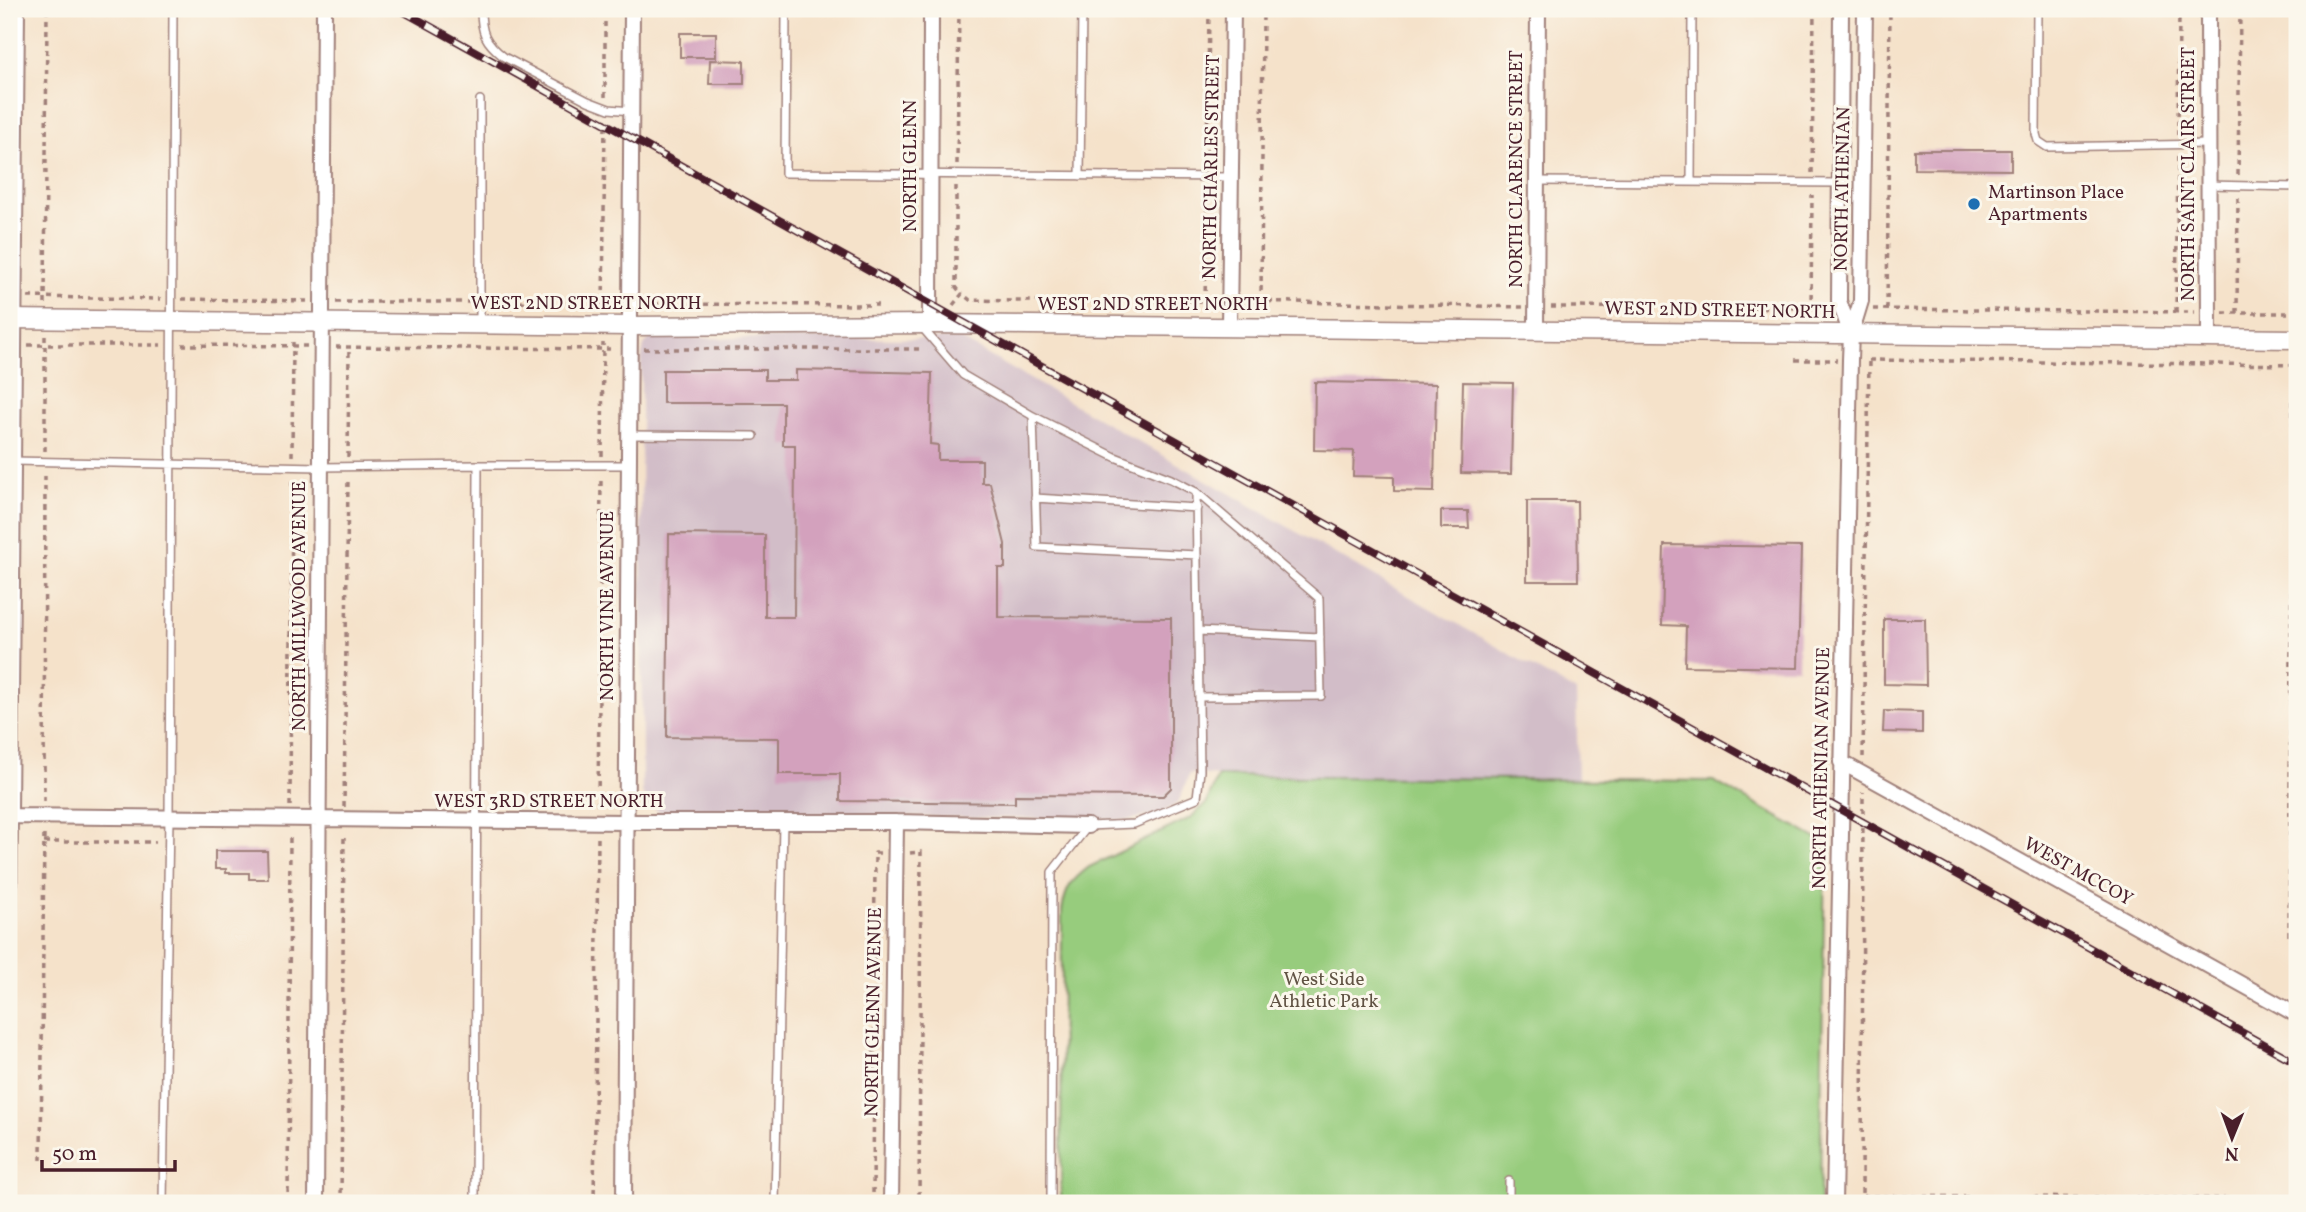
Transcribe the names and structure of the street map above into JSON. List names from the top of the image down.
{
  "streets": {
    "street": [
      "NORTH GLENN",
      "NORTH CHARLES STREET",
      "NORTH CLARENCE STREET",
      "NORTH SAINT CLAIR STREET",
      "NORTH ATHENIAN",
      "WEST 2ND STREET NORTH",
      "NORTH MILLWOOD AVENUE",
      "NORTH VINE AVENUE",
      "NORTH ATHENIAN AVENUE",
      "WEST 3RD STREET NORTH",
      "WEST MCCOY",
      "NORTH GLENN AVENUE"
    ]
  },
  "crossings": [
    ["NORTH GLENN", "WEST 2ND STREET NORTH"],
    ["NORTH CHARLES STREET", "WEST 2ND STREET NORTH"],
    ["NORTH CLARENCE STREET", "WEST 2ND STREET NORTH"],
    ["NORTH SAINT CLAIR STREET", "WEST 2ND STREET NORTH"],
    ["NORTH ATHENIAN", "WEST 2ND STREET NORTH"],
    ["NORTH ATHENIAN", "NORTH ATHENIAN AVENUE"],
    ["WEST 2ND STREET NORTH", "NORTH MILLWOOD AVENUE"],
    ["WEST 2ND STREET NORTH", "NORTH VINE AVENUE"],
    ["WEST 2ND STREET NORTH", "NORTH ATHENIAN AVENUE"],
    ["NORTH MILLWOOD AVENUE", "WEST 3RD STREET NORTH"],
    ["NORTH VINE AVENUE", "WEST 3RD STREET NORTH"],
    ["NORTH ATHENIAN AVENUE", "WEST MCCOY"],
    ["WEST 3RD STREET NORTH", "NORTH GLENN AVENUE"]
  ],
  "parks": ["West Side Athletic Park"],
  "places": ["Martinson Place Apartments"],
  "scale_bar": "50 m",
  "north": "bottom"
}
